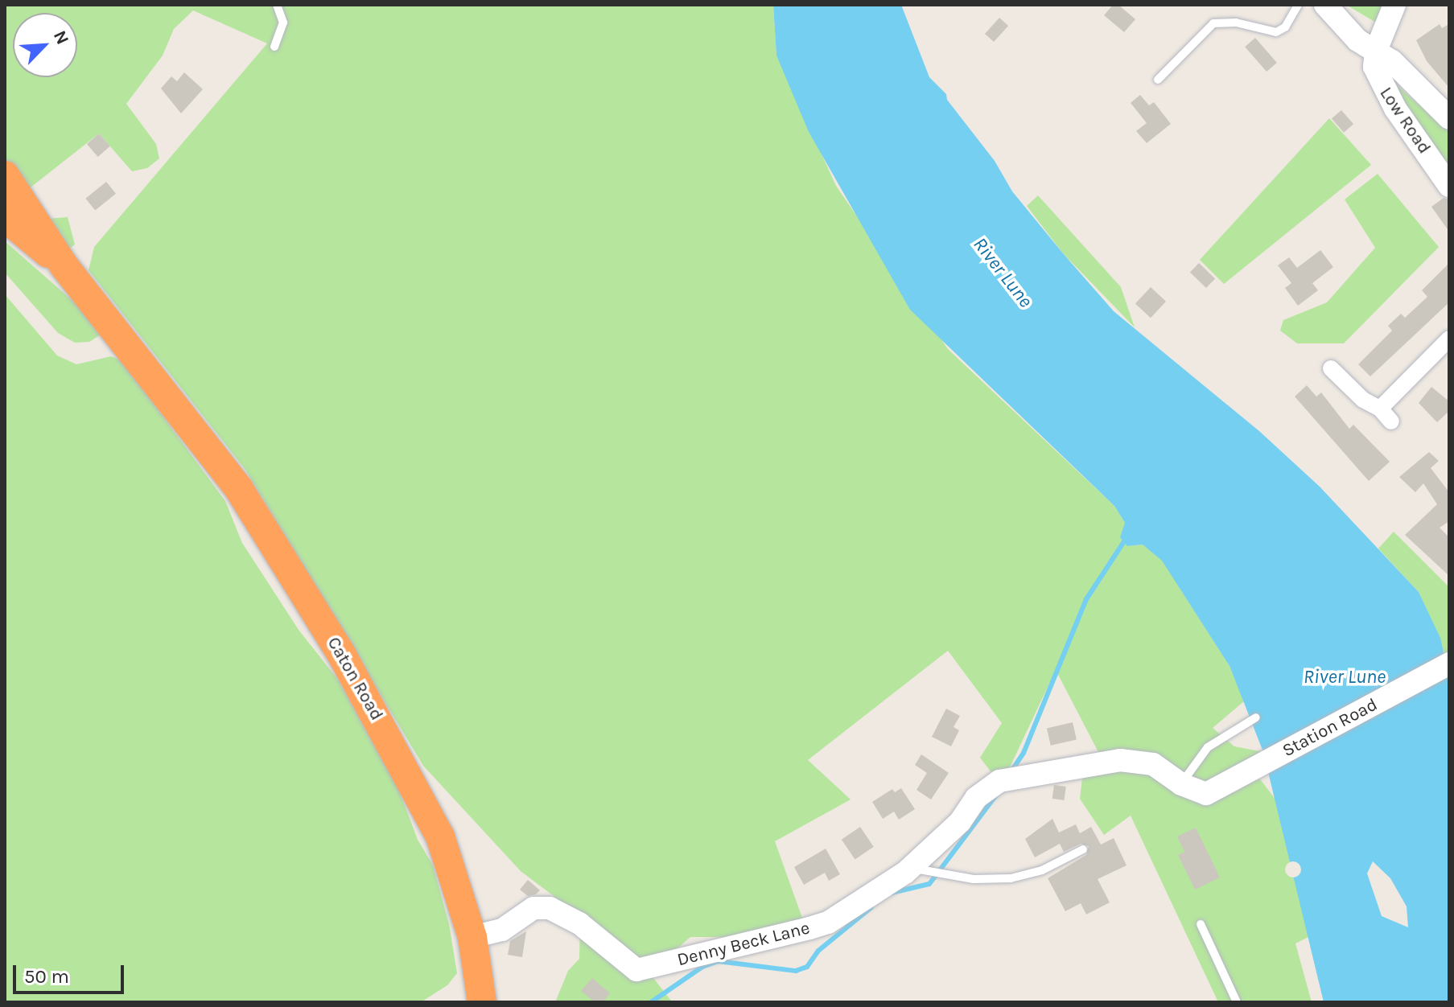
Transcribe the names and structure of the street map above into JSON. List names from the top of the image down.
{
  "streets": {
    "highway": ["Caton Road"],
    "street": ["Low Road", "Station Road", "Denny Beck Lane"]
  },
  "crossings": [
    ["Caton Road", "Denny Beck Lane"],
    ["Station Road", "Denny Beck Lane"]
  ],
  "water": ["River Lune"],
  "scale_bar": "50 m",
  "north": "top right"
}
